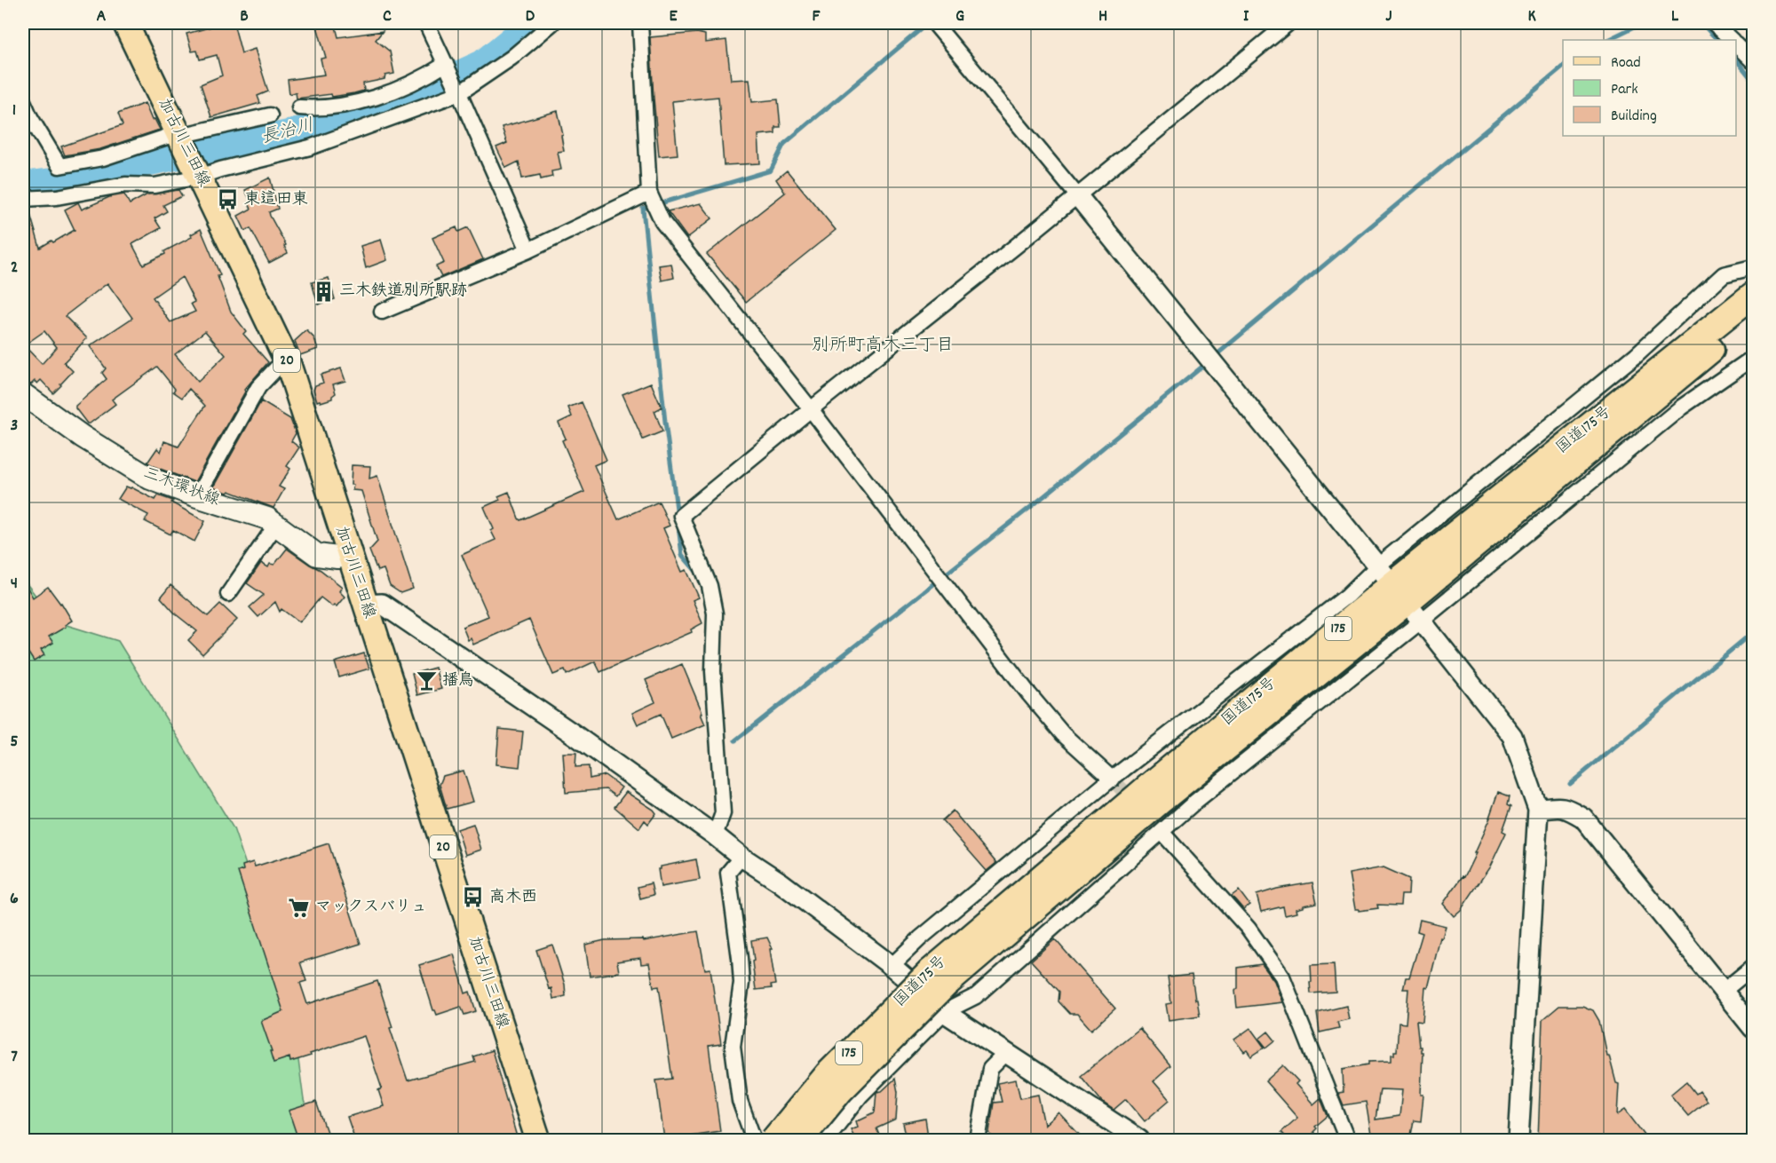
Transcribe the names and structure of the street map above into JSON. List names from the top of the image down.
{
  "streets": {
    "highway": ["国道175号", "175"],
    "main road": ["加古川三田線", "20", "三木環状線"]
  },
  "crossings": [
    ["加古川三田線", "三木環状線"]
  ],
  "districts": ["別所町高木三丁目"],
  "water": ["長治川"],
  "places": {
    "bus stop": ["東這田東", "高木西"],
    "building": ["三木鉄道別所駅跡"],
    "bar": ["播鳥"],
    "supermarket": ["マックスバリュ"]
  },
  "legend": ["Road", "Park", "Building"],
  "grid": {
    "columns": [
      "A",
      "B",
      "C",
      "D",
      "E",
      "F",
      "G",
      "H",
      "I",
      "J",
      "K",
      "L"
    ],
    "rows": [
      "1",
      "2",
      "3",
      "4",
      "5",
      "6",
      "7"
    ]
  }
}
